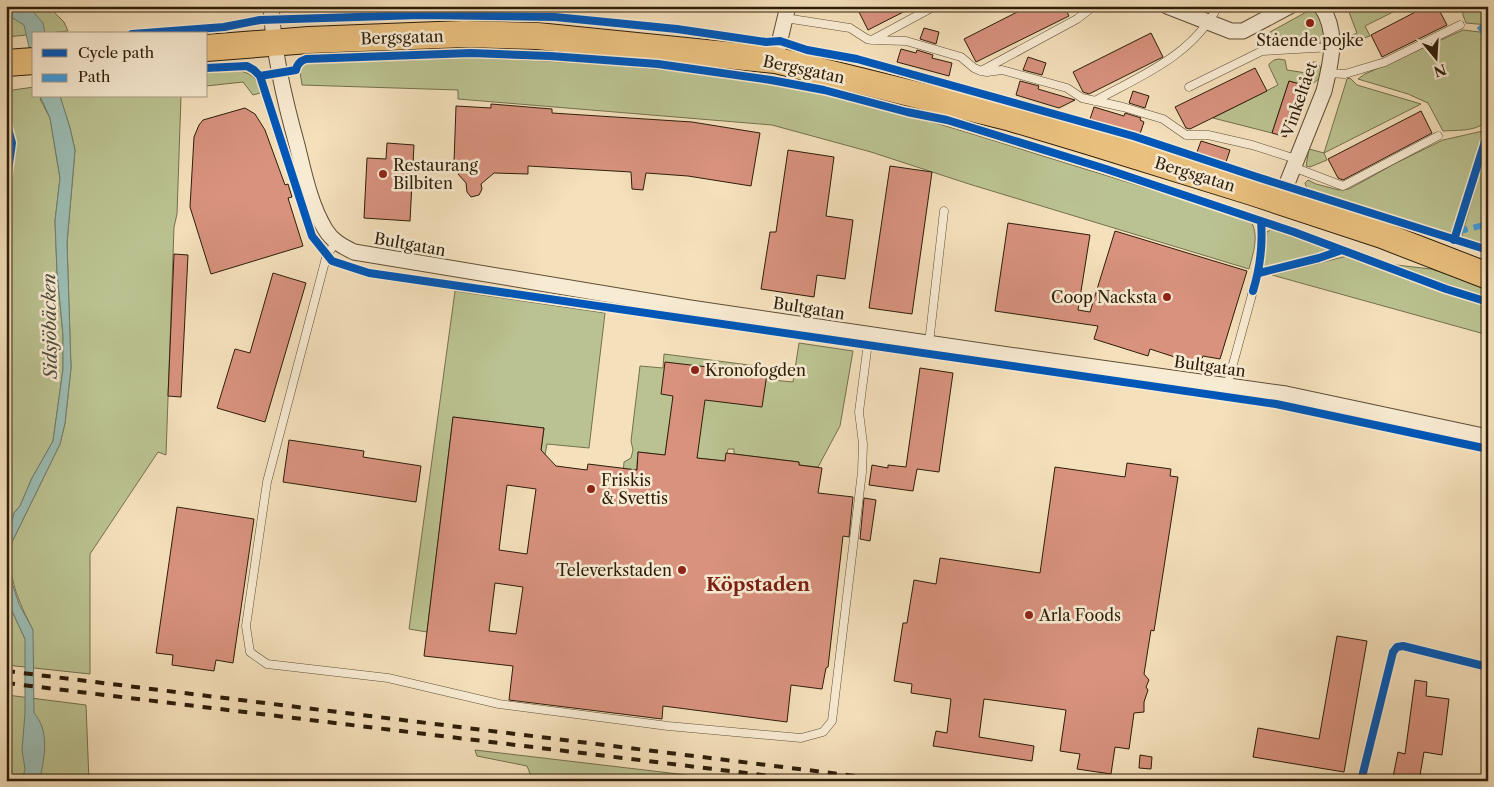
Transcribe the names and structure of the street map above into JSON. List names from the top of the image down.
{
  "streets": {
    "highway": ["Bergsgatan"],
    "street": ["Vinkeltået", "Bultgatan"]
  },
  "crossings": [
    ["Bergsgatan", "Vinkeltået"]
  ],
  "districts": ["Köpstaden"],
  "water": ["Sidsjöbäcken"],
  "places": [
    "Stående pojke",
    "Restaurang Bilbiten",
    "Coop Nacksta",
    "Kronofogden",
    "Friskis & Svettis",
    "Televerkstaden",
    "Arla Foods"
  ],
  "legend": ["Cycle path", "Path"],
  "north": "bottom"
}
